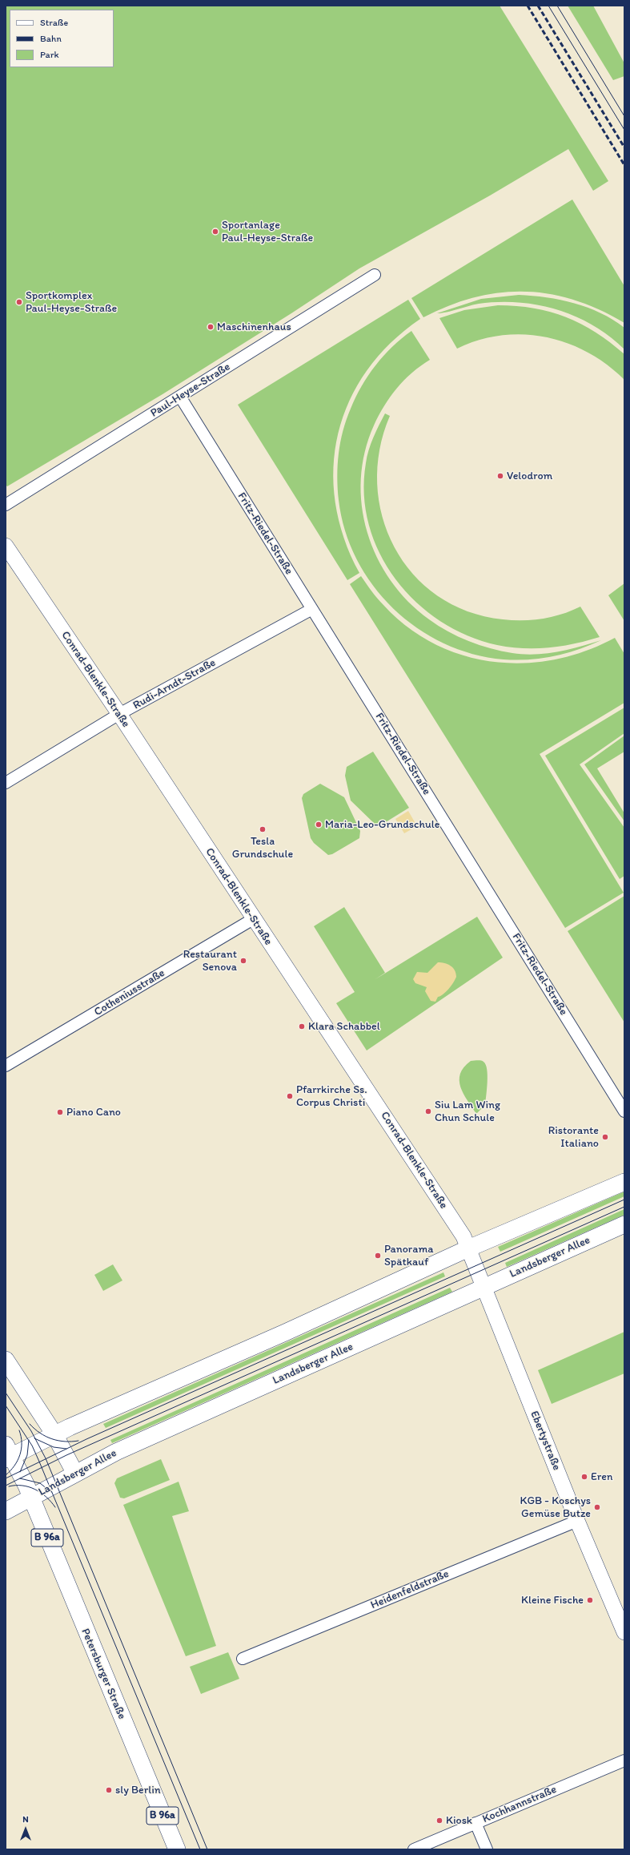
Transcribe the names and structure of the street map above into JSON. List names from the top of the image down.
{
  "streets": {
    "main road": ["Landsberger Allee", "B 96a", "Petersburger Straße"],
    "street": [
      "Paul-Heyse-Straße",
      "Fritz-Riedel-Straße",
      "Conrad-Blenkle-Straße",
      "Rudi-Arndt-Straße",
      "Cotheniusstraße",
      "Ebertystraße",
      "Heidenfeldstraße",
      "Kochhannstraße"
    ]
  },
  "crossings": [
    ["Paul-Heyse-Straße", "Fritz-Riedel-Straße"],
    ["Fritz-Riedel-Straße", "Rudi-Arndt-Straße"],
    ["Conrad-Blenkle-Straße", "Rudi-Arndt-Straße"],
    ["Conrad-Blenkle-Straße", "Cotheniusstraße"],
    ["Conrad-Blenkle-Straße", "Ebertystraße"],
    ["Landsberger Allee", "Ebertystraße"],
    ["Landsberger Allee", "B 96a"],
    ["Landsberger Allee", "Petersburger Straße"],
    ["Ebertystraße", "Heidenfeldstraße"],
    ["B 96a", "Petersburger Straße"]
  ],
  "places": [
    "Sportanlage Paul-Heyse-Straße",
    "Sportkomplex Paul-Heyse-Straße",
    "Maschinenhaus",
    "Velodrom",
    "Maria-Leo-Grundschule",
    "Tesla Grundschule",
    "Restaurant Senova",
    "Klara Schabbel",
    "Pfarrkirche Ss. Corpus Christi",
    "Siu Lam Wing Chun Schule",
    "Piano Cano",
    "Ristorante Italiano",
    "Panorama Spätkauf",
    "Eren",
    "KGB - Koschys Gemüse Butze",
    "Kleine Fische",
    "sly Berlin",
    "Kiosk"
  ],
  "legend": ["Straße", "Bahn", "Park"],
  "north": "top"
}
